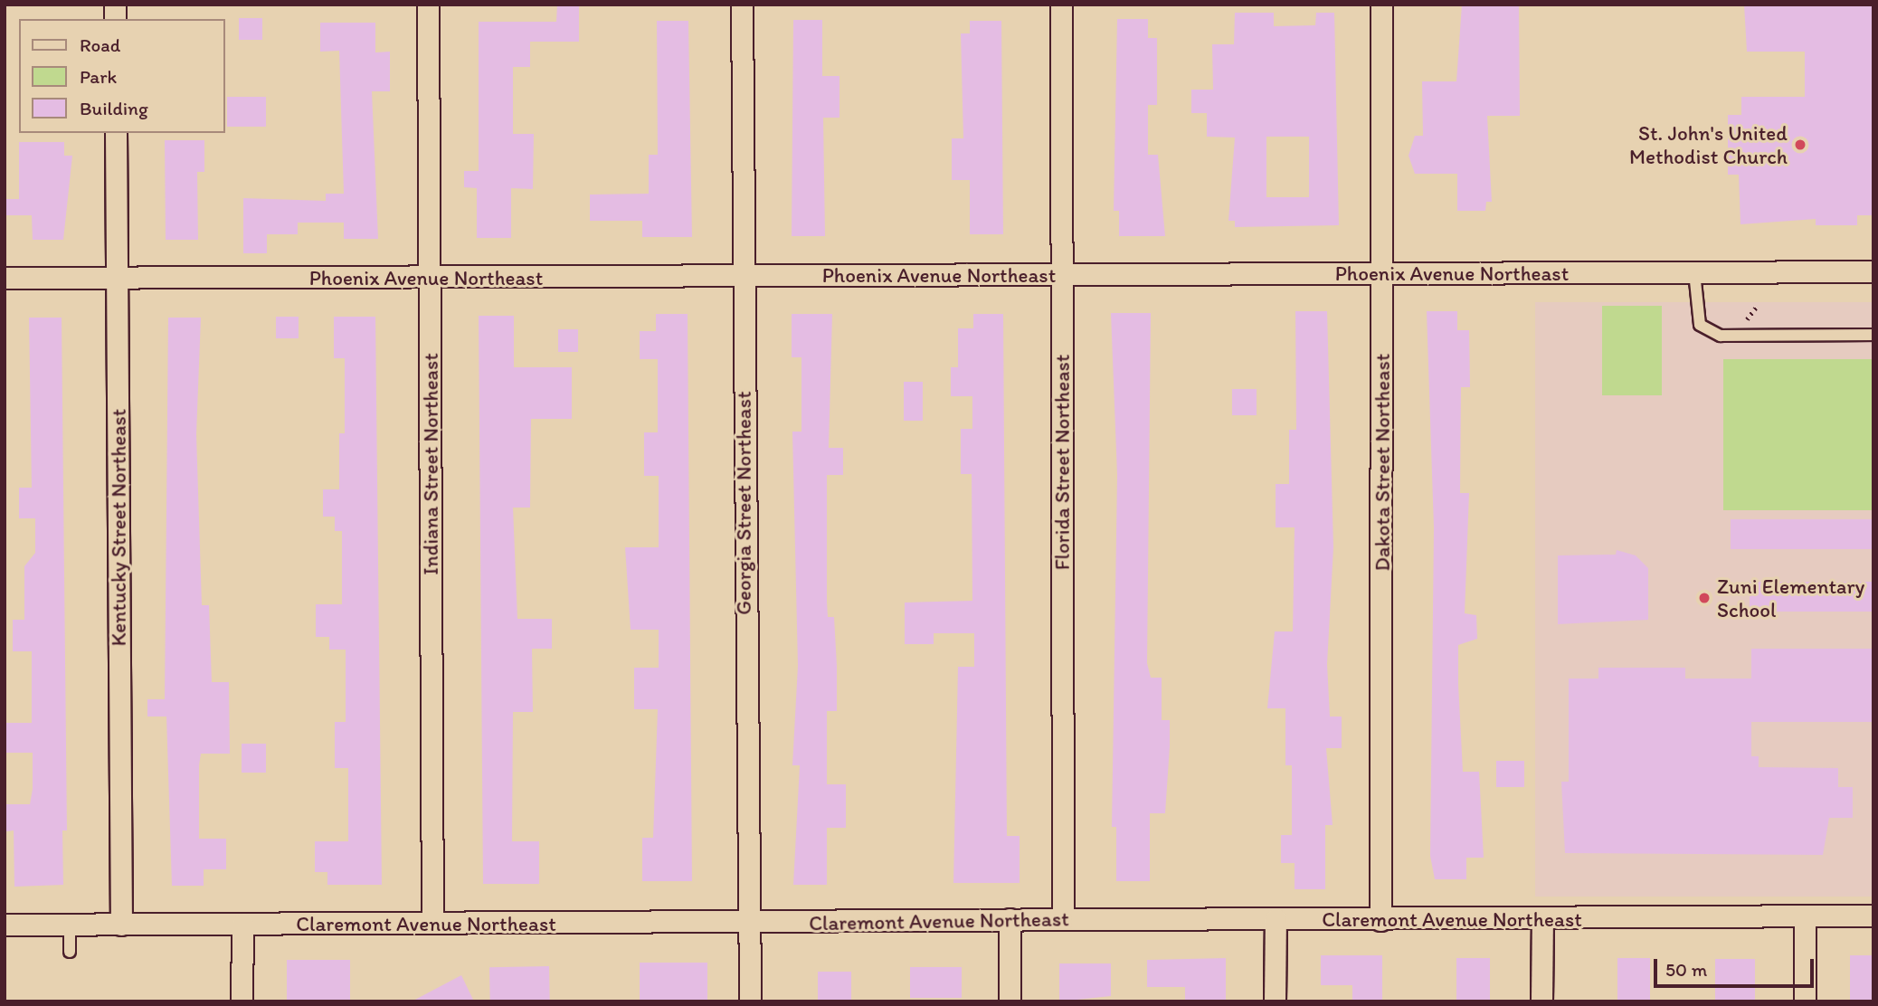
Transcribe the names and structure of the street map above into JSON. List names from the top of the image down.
{
  "streets": {
    "street": [
      "Phoenix Avenue Northeast",
      "Florida Street Northeast",
      "Dakota Street Northeast",
      "Indiana Street Northeast",
      "Georgia Street Northeast",
      "Kentucky Street Northeast",
      "Claremont Avenue Northeast"
    ]
  },
  "crossings": [
    ["Phoenix Avenue Northeast", "Florida Street Northeast"],
    ["Phoenix Avenue Northeast", "Dakota Street Northeast"],
    ["Phoenix Avenue Northeast", "Indiana Street Northeast"],
    ["Phoenix Avenue Northeast", "Georgia Street Northeast"],
    ["Phoenix Avenue Northeast", "Kentucky Street Northeast"],
    ["Florida Street Northeast", "Claremont Avenue Northeast"],
    ["Dakota Street Northeast", "Claremont Avenue Northeast"],
    ["Indiana Street Northeast", "Claremont Avenue Northeast"],
    ["Georgia Street Northeast", "Claremont Avenue Northeast"],
    ["Kentucky Street Northeast", "Claremont Avenue Northeast"]
  ],
  "places": ["St. John's United Methodist Church", "Zuni Elementary School"],
  "legend": ["Road", "Park", "Building"],
  "scale_bar": "50 m"
}
